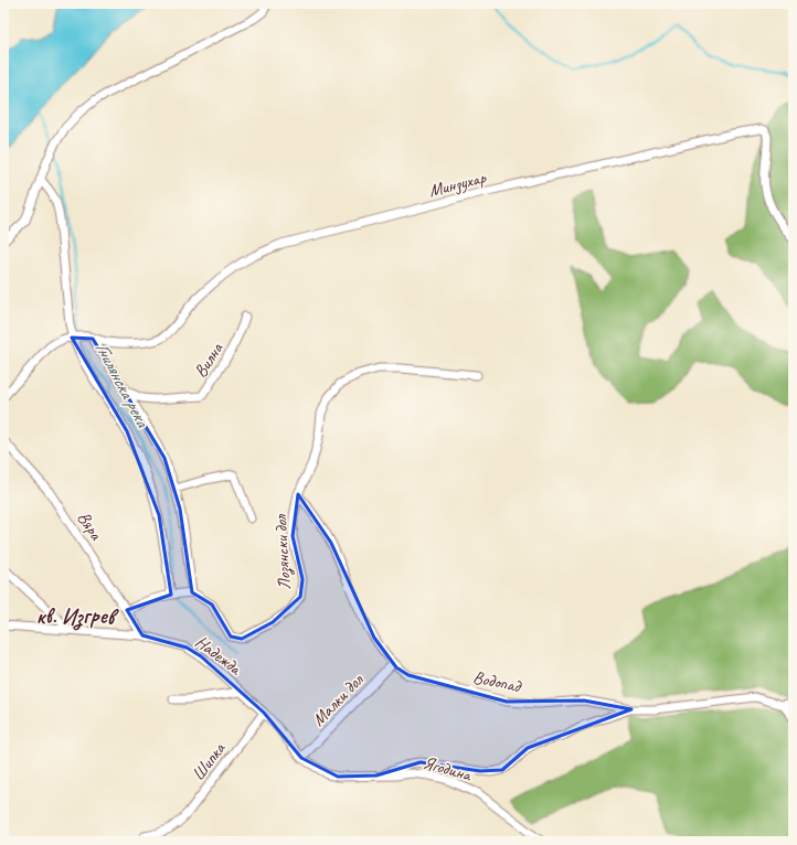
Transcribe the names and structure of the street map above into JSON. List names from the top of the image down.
{
  "streets": {
    "street": [
      "Минзухар",
      "Вилна",
      "Вяра",
      "Лозянски дол",
      "Надежда",
      "Водопад",
      "Малки дол",
      "Шипка",
      "Ягодина"
    ]
  },
  "crossings": [
    ["Вяра", "Надежда"],
    ["Лозянски дол", "Водопад"],
    ["Надежда", "Малки дол"],
    ["Надежда", "Шипка"],
    ["Надежда", "Ягодина"],
    ["Водопад", "Малки дол"]
  ],
  "districts": ["кв. Изгрев"],
  "water": ["Гнилянска река"]
}
